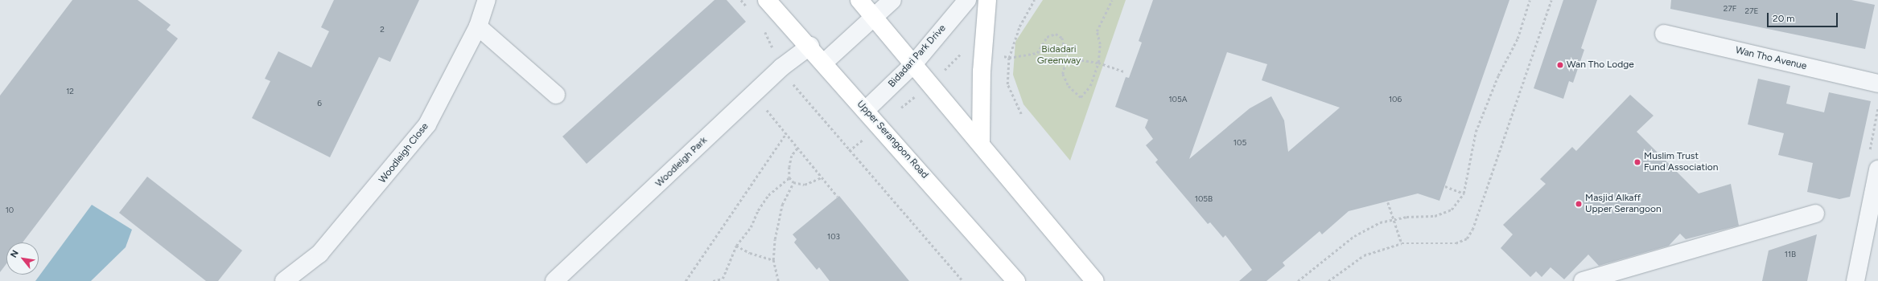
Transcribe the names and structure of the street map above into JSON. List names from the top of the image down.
{
  "streets": {
    "main road": ["Upper Serangoon Road"],
    "street": [
      "Bidadari Park Drive",
      "Wan Tho Avenue",
      "Woodleigh Close",
      "Woodleigh Park"
    ]
  },
  "crossings": [
    ["Bidadari Park Drive", "Upper Serangoon Road"],
    ["Upper Serangoon Road", "Woodleigh Park"]
  ],
  "parks": ["Bidadari Greenway"],
  "places": ["Wan Tho Lodge", "Muslim Trust Fund Association", "Masjid Alkaff Upper Serangoon"],
  "house_numbers": [
    "27F",
    "27E",
    "2",
    "12",
    "105A",
    "106",
    "6",
    "105",
    "105B",
    "10",
    "103",
    "11B"
  ],
  "scale_bar": "20 m",
  "north": "top left"
}
